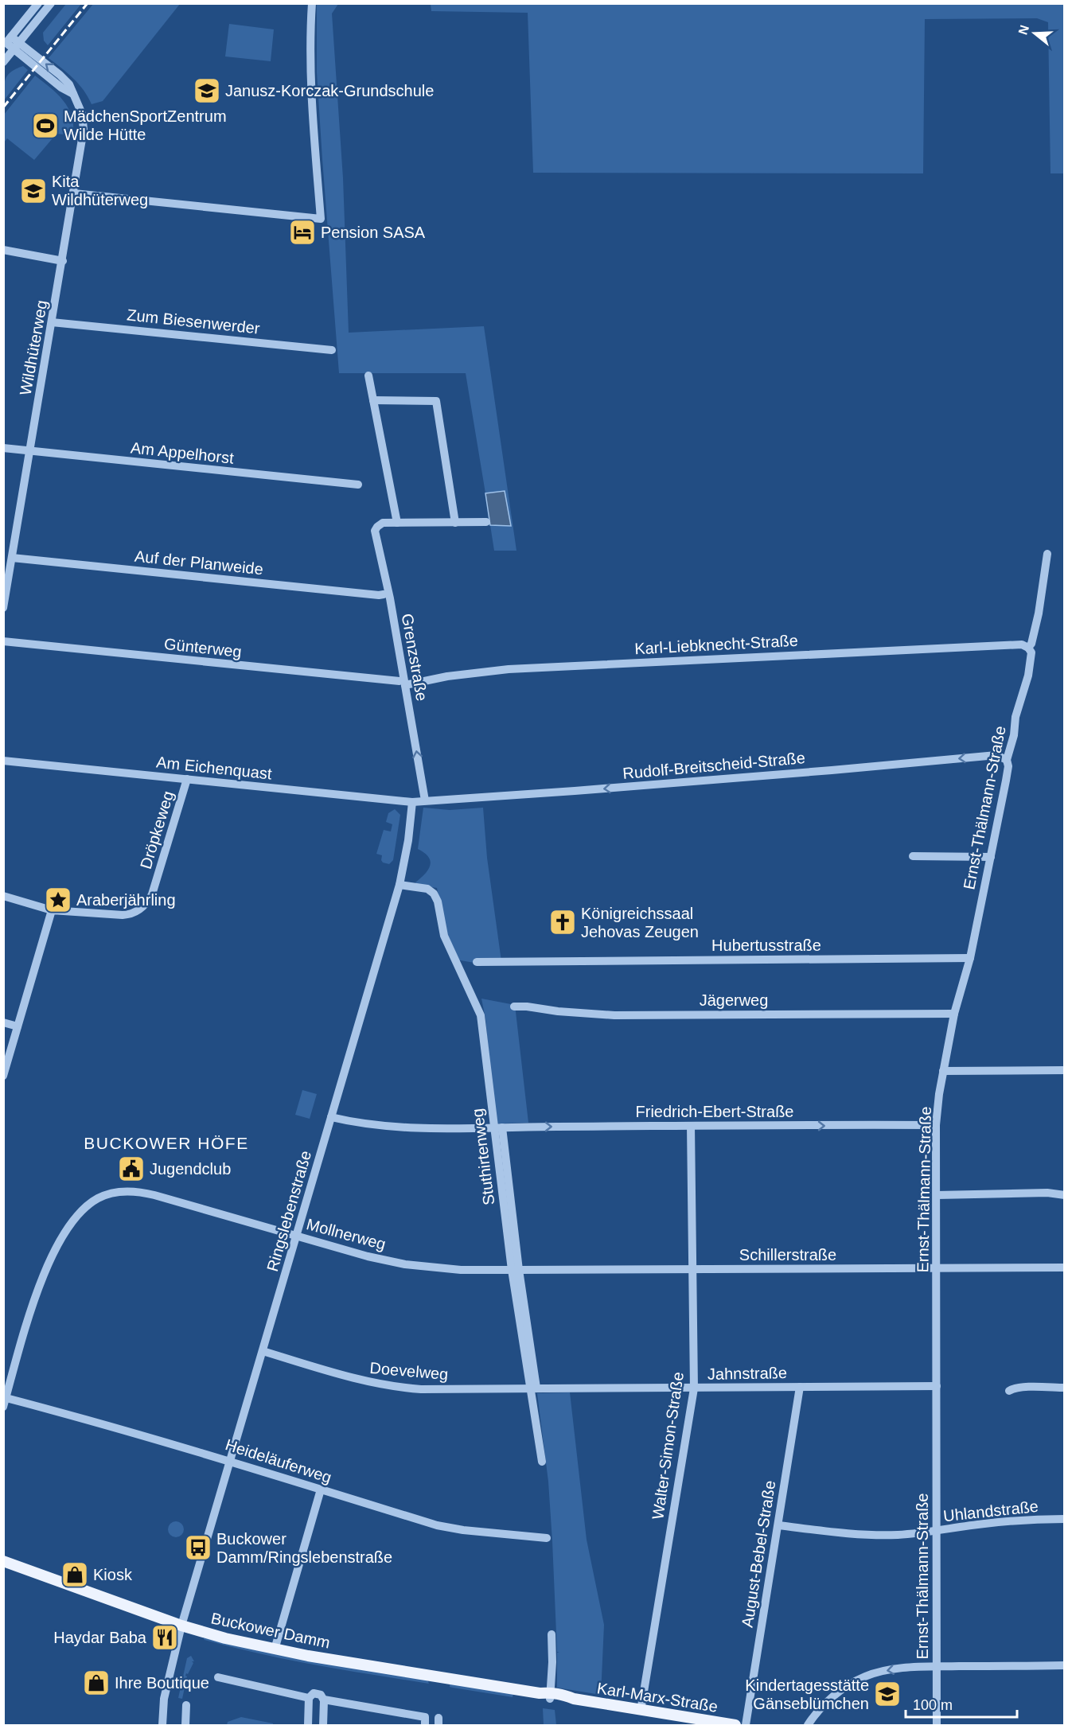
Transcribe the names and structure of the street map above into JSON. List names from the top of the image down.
{
  "streets": {
    "main road": ["Buckower Damm", "Karl-Marx-Straße"],
    "street": [
      "Zum Biesenwerder",
      "Wildhüterweg",
      "Am Appelhorst",
      "Auf der Planweide",
      "Karl-Liebknecht-Straße",
      "Günterweg",
      "Grenzstraße",
      "Rudolf-Breitscheid-Straße",
      "Am Eichenquast",
      "Ernst-Thälmann-Straße",
      "Dröpkeweg",
      "Hubertusstraße",
      "Jägerweg",
      "Friedrich-Ebert-Straße",
      "Stuthirtenweg",
      "Ringslebenstraße",
      "Mollnerweg",
      "Schillerstraße",
      "Doevelweg",
      "Jahnstraße",
      "Walter-Simon-Straße",
      "Heideläuferweg",
      "Uhlandstraße",
      "August-Bebel-Straße"
    ]
  },
  "crossings": [
    ["Zum Biesenwerder", "Wildhüterweg"],
    ["Wildhüterweg", "Am Appelhorst"],
    ["Wildhüterweg", "Auf der Planweide"],
    ["Karl-Liebknecht-Straße", "Günterweg"],
    ["Karl-Liebknecht-Straße", "Grenzstraße"],
    ["Karl-Liebknecht-Straße", "Ernst-Thälmann-Straße"],
    ["Günterweg", "Grenzstraße"],
    ["Grenzstraße", "Rudolf-Breitscheid-Straße"],
    ["Grenzstraße", "Am Eichenquast"],
    ["Rudolf-Breitscheid-Straße", "Am Eichenquast"],
    ["Rudolf-Breitscheid-Straße", "Ernst-Thälmann-Straße"],
    ["Am Eichenquast", "Dröpkeweg"],
    ["Am Eichenquast", "Ringslebenstraße"],
    ["Ernst-Thälmann-Straße", "Hubertusstraße"],
    ["Ernst-Thälmann-Straße", "Jägerweg"],
    ["Ernst-Thälmann-Straße", "Friedrich-Ebert-Straße"],
    ["Ernst-Thälmann-Straße", "Schillerstraße"],
    ["Ernst-Thälmann-Straße", "Jahnstraße"],
    ["Ernst-Thälmann-Straße", "Uhlandstraße"],
    ["Friedrich-Ebert-Straße", "Stuthirtenweg"],
    ["Friedrich-Ebert-Straße", "Ringslebenstraße"],
    ["Friedrich-Ebert-Straße", "Walter-Simon-Straße"],
    ["Stuthirtenweg", "Ringslebenstraße"],
    ["Stuthirtenweg", "Mollnerweg"],
    ["Stuthirtenweg", "Schillerstraße"],
    ["Stuthirtenweg", "Doevelweg"],
    ["Stuthirtenweg", "Jahnstraße"],
    ["Ringslebenstraße", "Mollnerweg"],
    ["Ringslebenstraße", "Doevelweg"],
    ["Ringslebenstraße", "Heideläuferweg"],
    ["Ringslebenstraße", "Buckower Damm"],
    ["Mollnerweg", "Schillerstraße"],
    ["Mollnerweg", "Heideläuferweg"],
    ["Schillerstraße", "Walter-Simon-Straße"],
    ["Doevelweg", "Jahnstraße"],
    ["Jahnstraße", "Walter-Simon-Straße"],
    ["Jahnstraße", "August-Bebel-Straße"],
    ["Walter-Simon-Straße", "Karl-Marx-Straße"],
    ["Uhlandstraße", "August-Bebel-Straße"],
    ["Buckower Damm", "Karl-Marx-Straße"]
  ],
  "one_way": ["Grenzstraße", "Rudolf-Breitscheid-Straße", "Friedrich-Ebert-Straße"],
  "districts": ["BUCKOWER HÖFE"],
  "places": {
    "school or university": ["Janusz-Korczak-Grundschule", "Kita Wildhüterweg", "Kindertagesstätte Gänseblümchen"],
    "sports": ["MädchenSportZentrum Wilde Hütte"],
    "hotel": ["Pension SASA"],
    "place": ["Araberjährling"],
    "church": ["Königreichssaal Jehovas Zeugen"],
    "public building": ["Jugendclub"],
    "bus stop": ["Buckower Damm/Ringslebenstraße"],
    "shop": ["Kiosk", "Ihre Boutique"],
    "restaurant": ["Haydar Baba"]
  },
  "scale_bar": "100 m",
  "north": "left"
}
